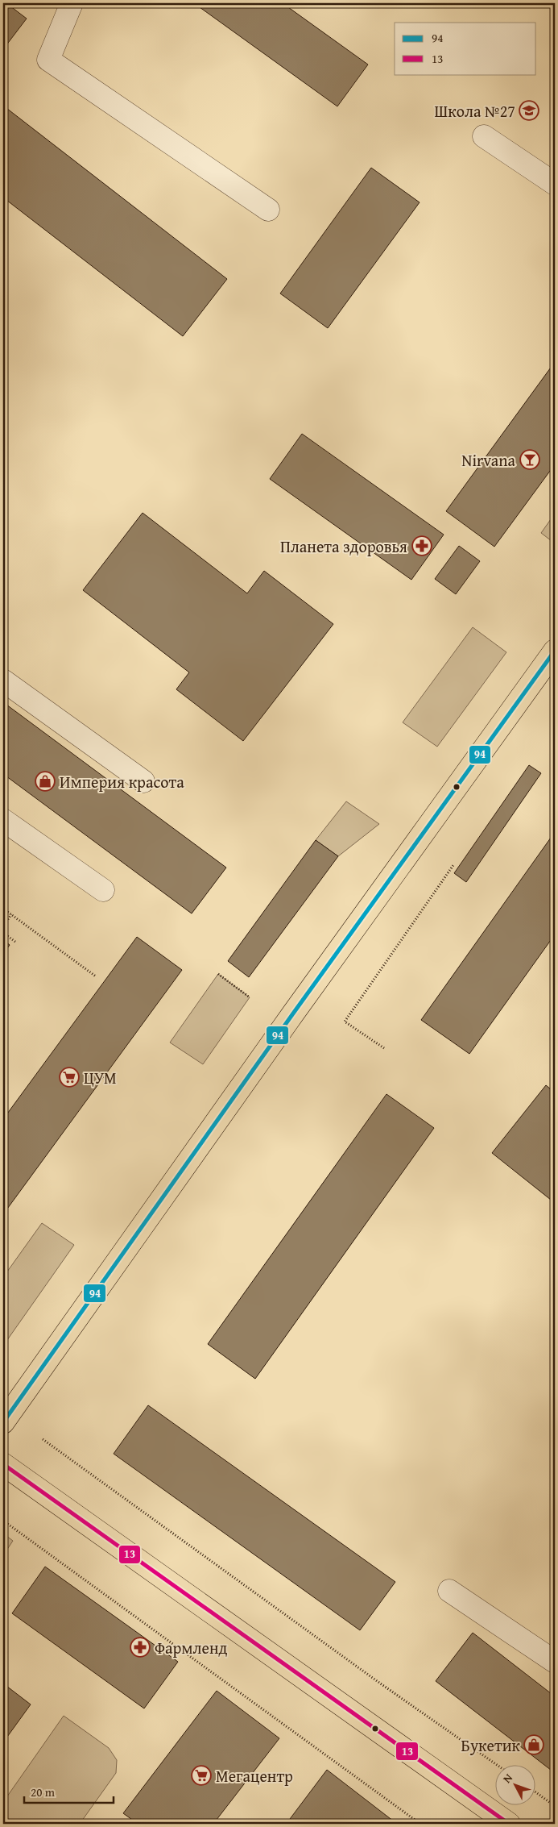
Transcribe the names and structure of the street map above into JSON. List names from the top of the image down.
{
  "places": {
    "school or university": ["Школа №27"],
    "bar": ["Nirvana"],
    "pharmacy": ["Планета здоровья", "Фармленд"],
    "shop": ["Империя красота", "Букетик"],
    "supermarket": ["ЦУМ", "Мегацентр"]
  },
  "lines": ["transit line 94", "transit line 13"],
  "legend": ["94", "13"],
  "scale_bar": "20 m",
  "north": "top left"
}
